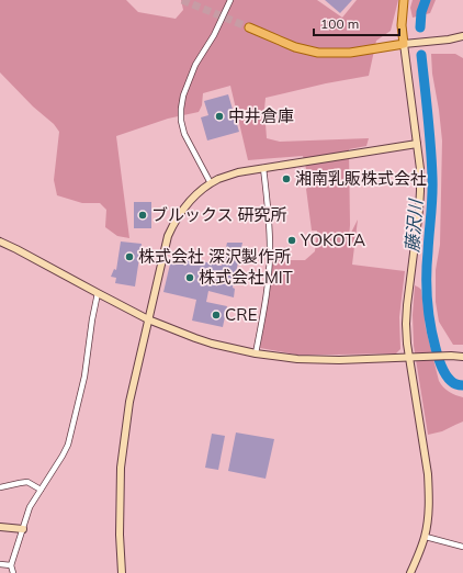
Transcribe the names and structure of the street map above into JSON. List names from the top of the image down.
{
  "water": ["藤沢川"],
  "places": [
    "中井倉庫",
    "湘南乳販株式会社",
    "ブルックス 研究所",
    "YOKOTA",
    "株式会社 深沢製作所",
    "株式会社MIT",
    "CRE"
  ],
  "scale_bar": "100 m"
}
